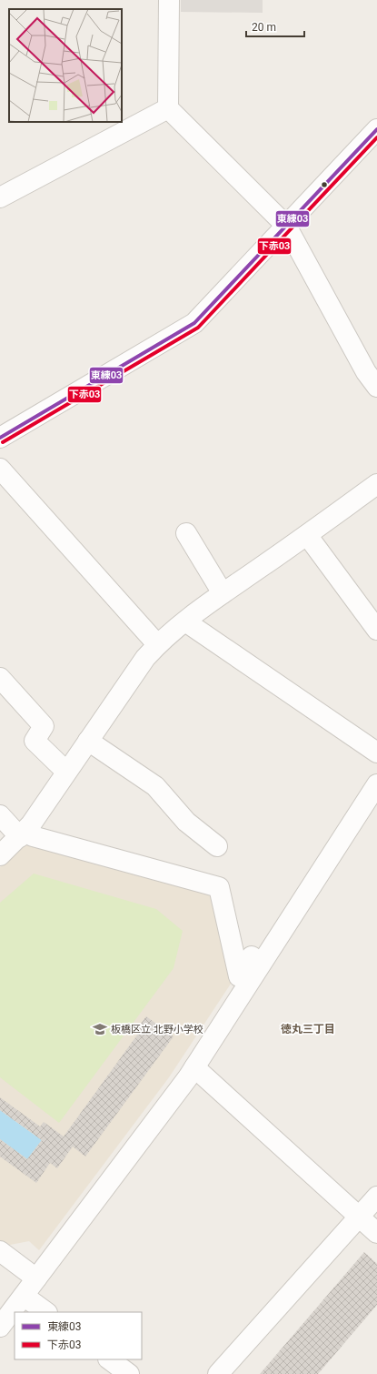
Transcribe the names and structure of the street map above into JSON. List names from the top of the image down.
{
  "districts": ["徳丸三丁目"],
  "places": {
    "school or university": ["板橋区立 北野小学校"]
  },
  "lines": ["transit line 東練03", "transit line 下赤03"],
  "legend": ["東練03", "下赤03"],
  "scale_bar": "20 m"
}
